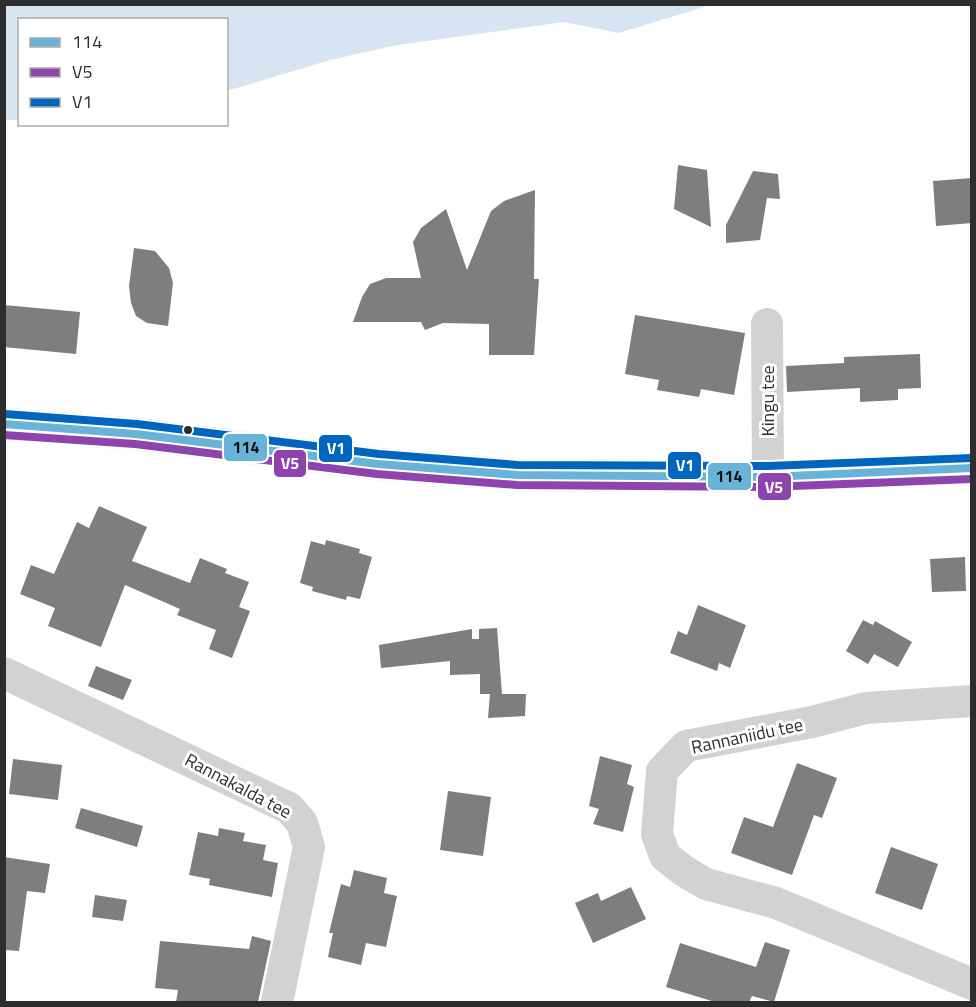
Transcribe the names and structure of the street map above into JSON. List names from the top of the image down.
{
  "streets": {
    "street": ["Kingu tee", "Rannaniidu tee", "Rannakalda tee"]
  },
  "lines": ["transit line V1", "transit line 114", "transit line V5"],
  "legend": ["114", "V5", "V1"]
}
